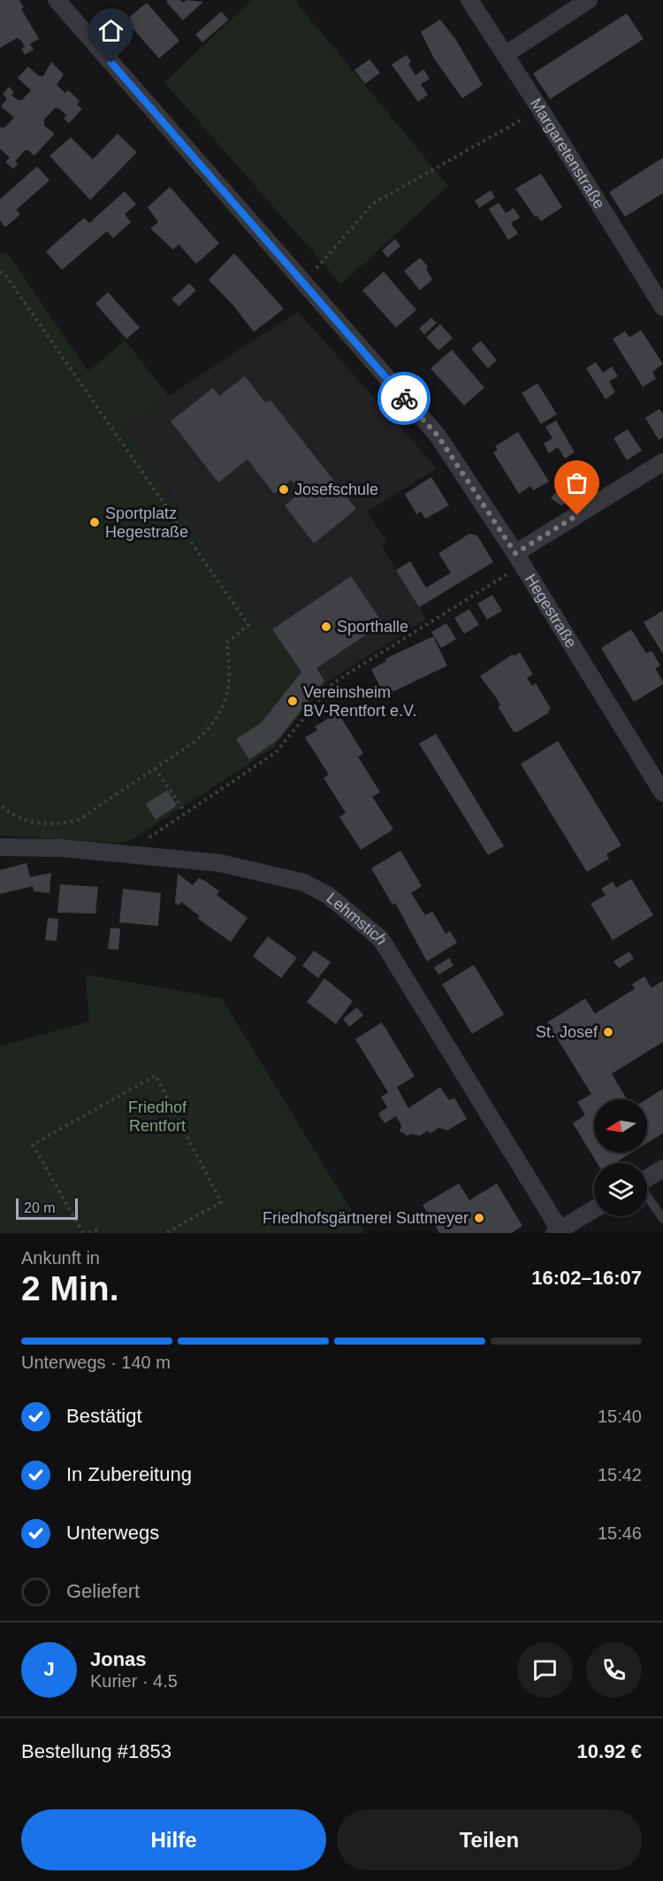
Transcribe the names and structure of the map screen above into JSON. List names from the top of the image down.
{
  "streets": {
    "street": ["Margaretenstraße", "Hegestraße", "Lehmstich"]
  },
  "parks": ["Friedhof Rentfort"],
  "places": [
    "Josefschule",
    "Sportplatz Hegestraße",
    "Sporthalle",
    "Vereinsheim BV-Rentfort e.V.",
    "St. Josef",
    "Friedhofsgärtnerei Suttmeyer"
  ],
  "scale_bar": "20 m",
  "north": "left",
  "page": {
    "scale": "20 m",
    "heading": ["2 Min.", "Ankunft in", "16:02–16:07"],
    "panel": [
      "Jonas",
      "Kurier · 4.5",
      "Bestellung #1853",
      "10.92 €"
    ],
    "bar": "Unterwegs · 140 m",
    "list": [
      ["Bestätigt", "15:40"],
      ["In Zubereitung", "15:42"],
      ["Unterwegs", "15:46"],
      "Geliefert"
    ],
    "round": "J",
    "buttons": ["Hilfe", "Teilen"]
  }
}
